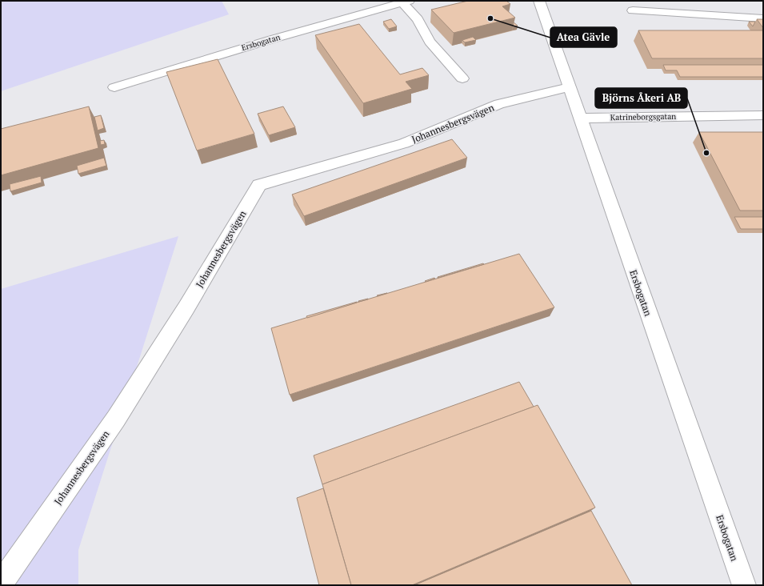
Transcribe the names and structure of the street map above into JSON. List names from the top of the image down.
{
  "streets": {
    "street": ["Ersbogatan", "Katrineborgsgatan", "Johannesbergsvägen"]
  },
  "crossings": [
    ["Ersbogatan", "Katrineborgsgatan"],
    ["Ersbogatan", "Johannesbergsvägen"]
  ],
  "places": ["Atea Gävle", "Björns Åkeri AB"]
}
